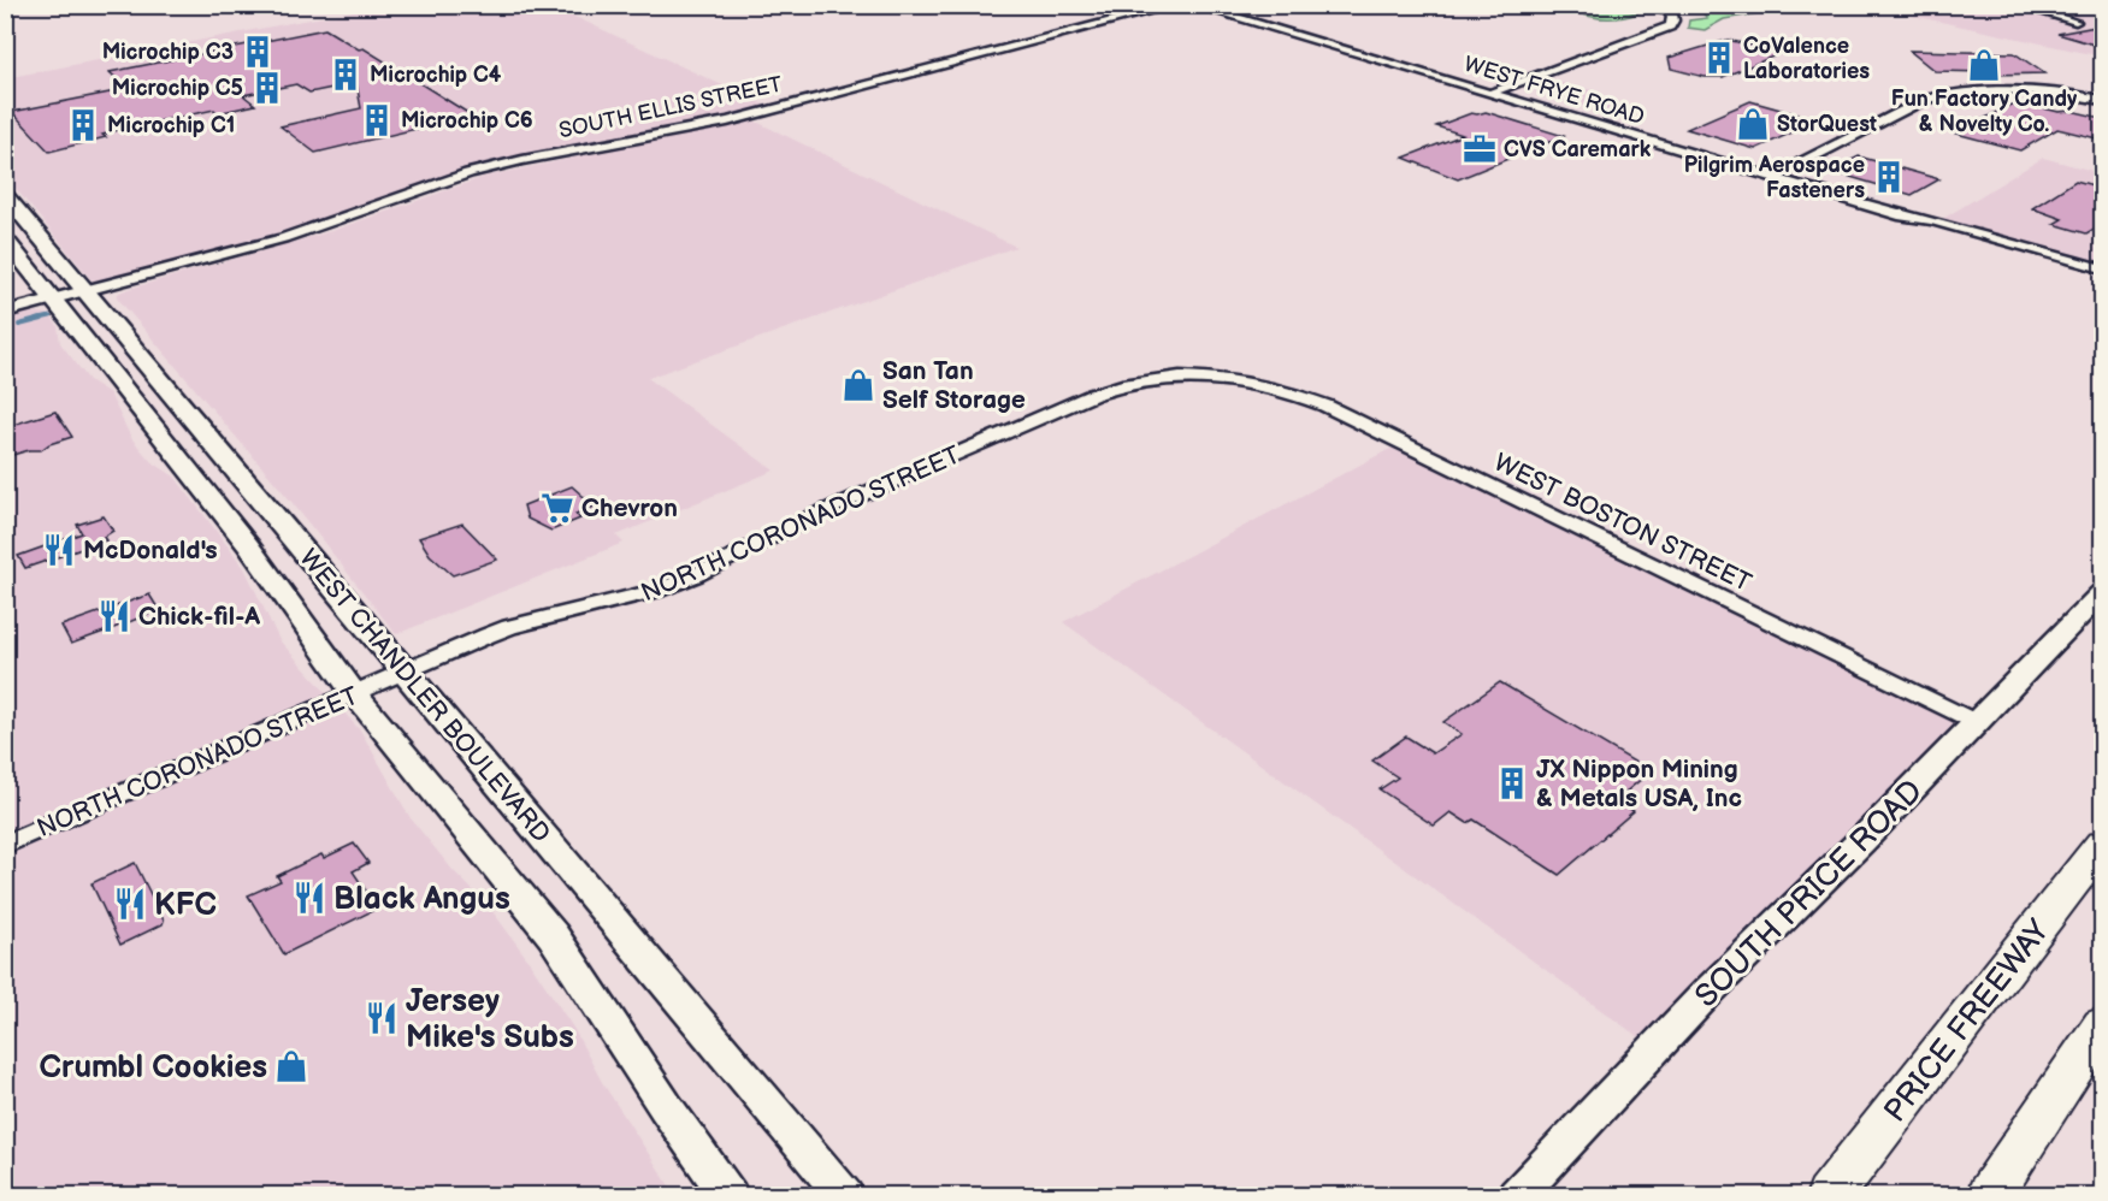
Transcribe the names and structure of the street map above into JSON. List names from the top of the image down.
{
  "streets": {
    "highway": ["PRICE FREEWAY"],
    "main road": ["WEST CHANDLER BOULEVARD", "SOUTH PRICE ROAD"],
    "street": [
      "WEST FRYE ROAD",
      "SOUTH ELLIS STREET",
      "WEST BOSTON STREET",
      "NORTH CORONADO STREET"
    ]
  },
  "crossings": [
    ["SOUTH ELLIS STREET", "WEST CHANDLER BOULEVARD"],
    ["WEST BOSTON STREET", "NORTH CORONADO STREET"],
    ["WEST BOSTON STREET", "SOUTH PRICE ROAD"],
    ["NORTH CORONADO STREET", "WEST CHANDLER BOULEVARD"]
  ],
  "places": {
    "building": [
      "Microchip C3",
      "CoValence Laboratories",
      "Microchip C4",
      "Microchip C5",
      "Microchip C6",
      "Microchip C1",
      "Pilgrim Aerospace Fasteners",
      "JX Nippon Mining & Metals USA, Inc"
    ],
    "shop": [
      "Fun Factory Candy & Novelty Co.",
      "StorQuest",
      "San Tan Self Storage",
      "Crumbl Cookies"
    ],
    "office": ["CVS Caremark"],
    "supermarket": ["Chevron"],
    "restaurant": [
      "McDonald's",
      "Chick-fil-A",
      "Black Angus",
      "KFC",
      "Jersey Mike's Subs"
    ]
  }
}
